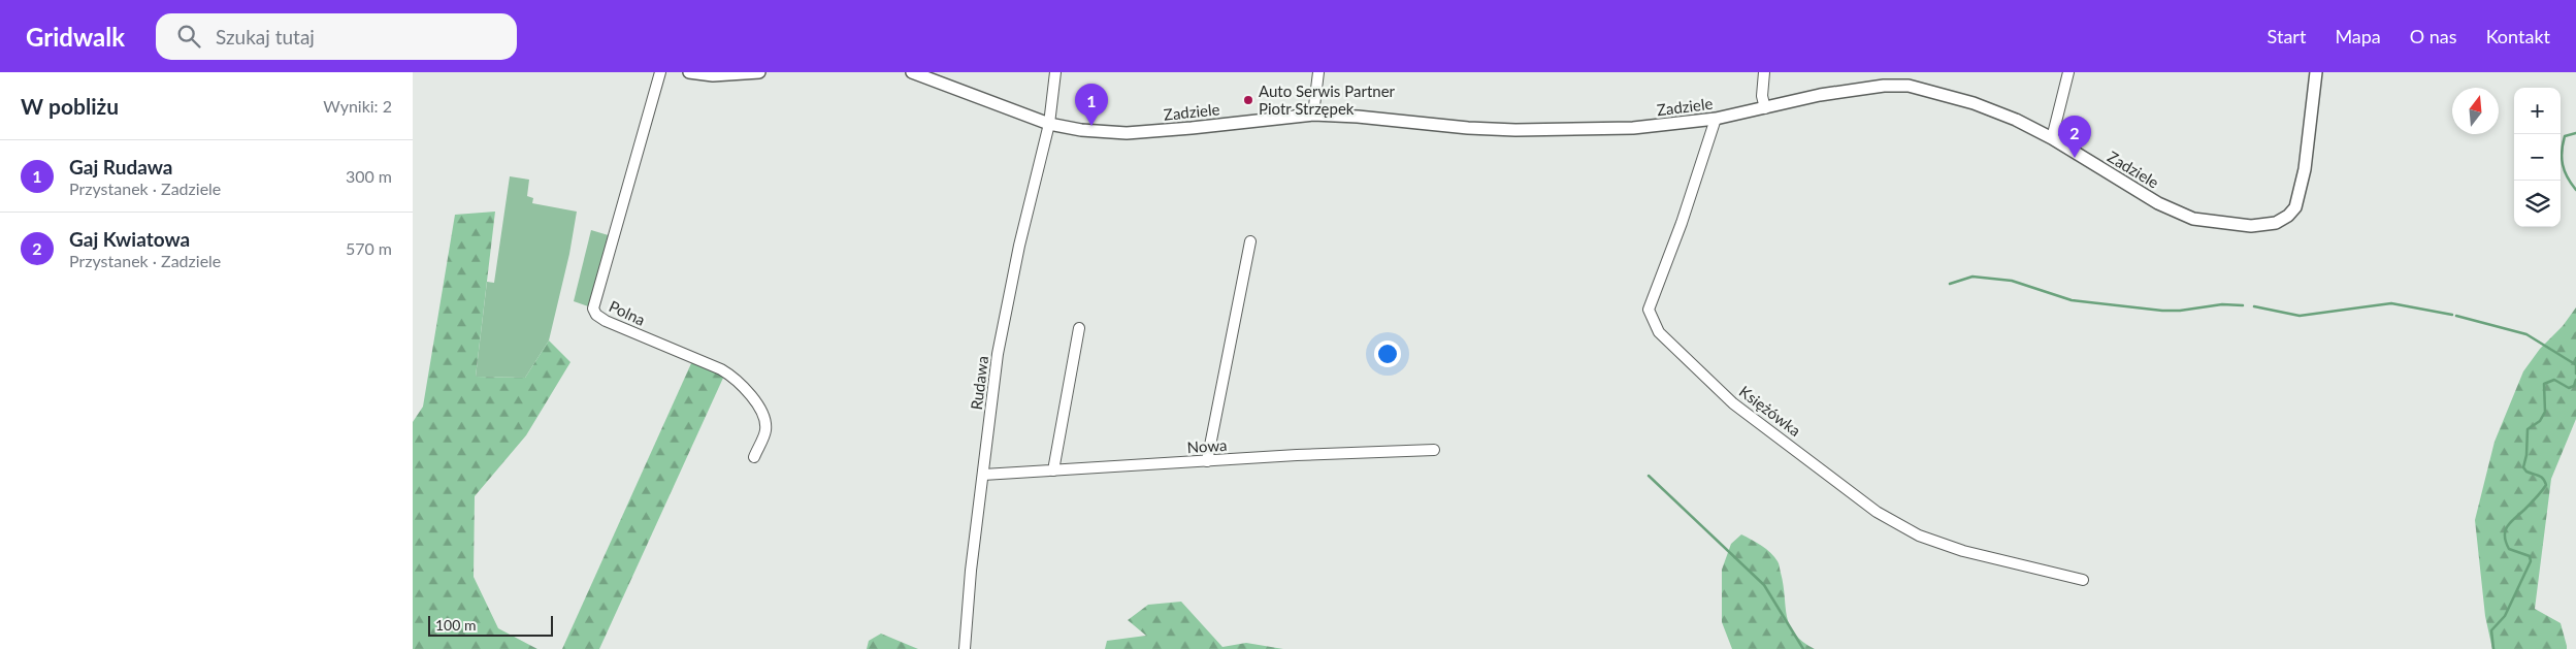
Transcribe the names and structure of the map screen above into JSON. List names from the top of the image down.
{
  "streets": {
    "street": [
      "Zadziele",
      "Polna",
      "Rudawa",
      "Księżówka",
      "Nowa"
    ]
  },
  "crossings": [
    ["Zadziele", "Rudawa"],
    ["Zadziele", "Księżówka"],
    ["Rudawa", "Nowa"]
  ],
  "places": ["Auto Serwis Partner Piotr Strzępek"],
  "scale_bar": "100 m",
  "north": "top",
  "page": {
    "header": "Gridwalk",
    "search": "Szukaj tutaj",
    "nav": [
      "Start",
      "Mapa",
      "O nas",
      "Kontakt"
    ],
    "heading": ["W pobliżu", "Wyniki: 2"],
    "pins": ["1", "2"],
    "map_buttons": ["+", "−"],
    "list": [
      {
        "mark": "1",
        "name": "Gaj Rudawa",
        "note": "Przystanek · Zadziele",
        "value": "300 m"
      },
      {
        "mark": "2",
        "name": "Gaj Kwiatowa",
        "note": "Przystanek · Zadziele",
        "value": "570 m"
      }
    ],
    "scale": "100 m"
  }
}
